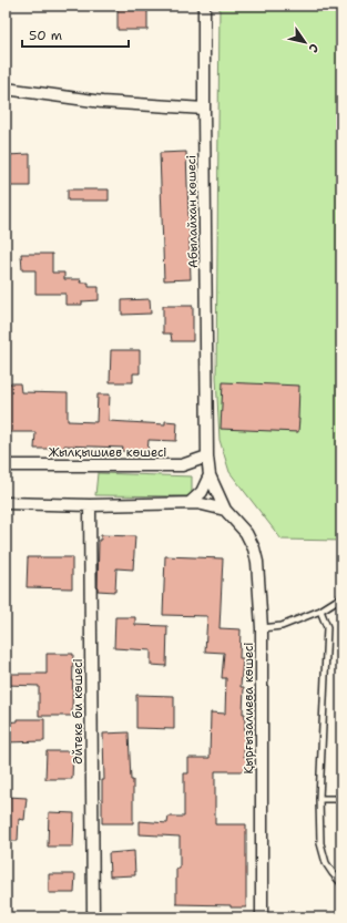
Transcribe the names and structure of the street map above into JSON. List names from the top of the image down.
{
  "streets": {
    "street": [
      "Абылайхан көшесі",
      "Жылқышиев көшесі",
      "Қырғызалиева көшесі",
      "Әйтеке би көшесі"
    ]
  },
  "crossings": [
    ["Абылайхан көшесі", "Жылқышиев көшесі"],
    ["Абылайхан көшесі", "Қырғызалиева көшесі"]
  ],
  "scale_bar": "50 m",
  "north": "bottom right"
}
